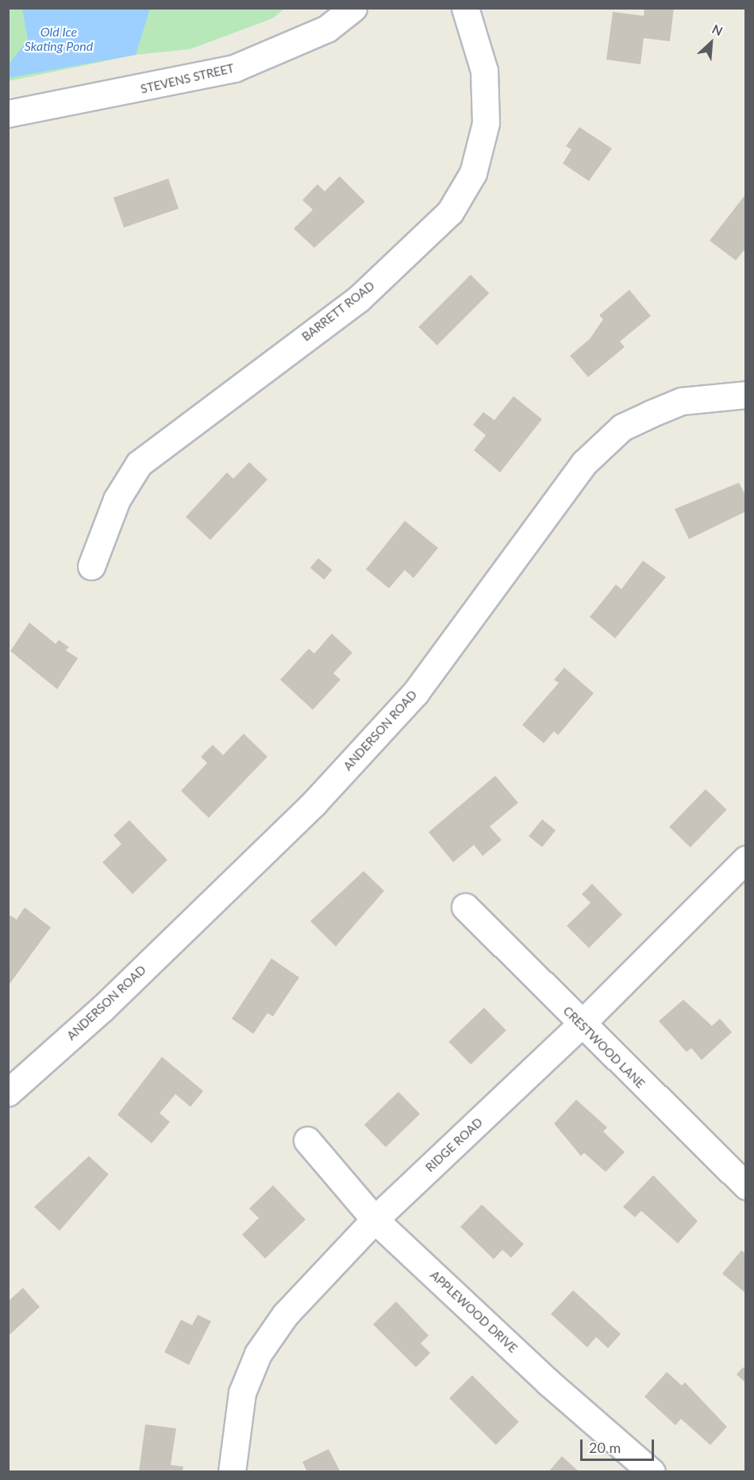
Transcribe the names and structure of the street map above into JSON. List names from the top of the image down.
{
  "streets": {
    "street": [
      "STEVENS STREET",
      "BARRETT ROAD",
      "ANDERSON ROAD",
      "CRESTWOOD LANE",
      "RIDGE ROAD",
      "APPLEWOOD DRIVE"
    ]
  },
  "crossings": [
    ["CRESTWOOD LANE", "RIDGE ROAD"],
    ["RIDGE ROAD", "APPLEWOOD DRIVE"]
  ],
  "water": ["Old Ice Skating Pond"],
  "scale_bar": "20 m",
  "north": "top right"
}
